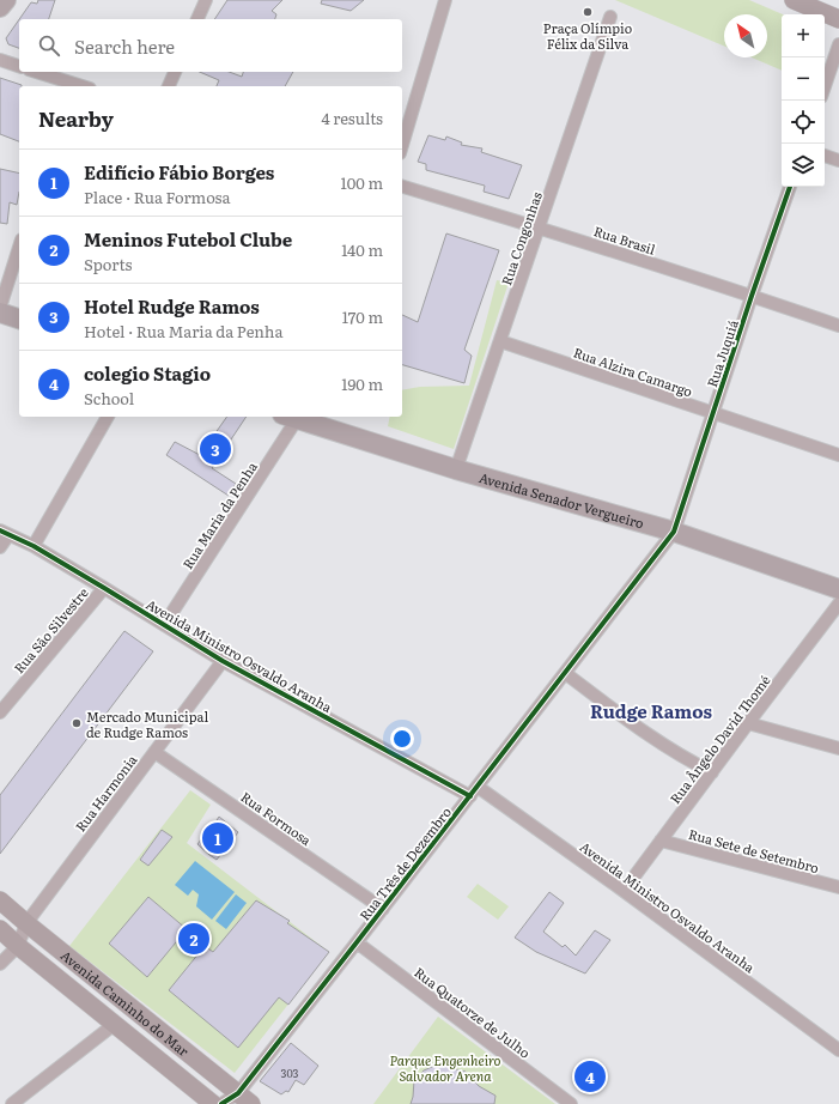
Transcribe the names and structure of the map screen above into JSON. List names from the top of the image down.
{
  "streets": {
    "main road": ["Avenida Senador Vergueiro", "Avenida Caminho do Mar"],
    "street": [
      "Rua Congonhas",
      "Rua Brasil",
      "Rua Juquiá",
      "Rua Alzira Camargo",
      "Rua Maria da Penha",
      "Rua São Silvestre",
      "Avenida Ministro Osvaldo Aranha",
      "Rua Ângelo David Thomé",
      "Rua Harmonia",
      "Rua Formosa",
      "Rua Sete de Setembro",
      "Rua Três de Dezembro",
      "Rua Quatorze de Julho"
    ]
  },
  "crossings": [
    ["Rua Congonhas", "Rua Brasil"],
    ["Rua Congonhas", "Rua Alzira Camargo"],
    ["Rua Congonhas", "Avenida Senador Vergueiro"],
    ["Rua Brasil", "Rua Juquiá"],
    ["Rua Juquiá", "Rua Alzira Camargo"],
    ["Rua Juquiá", "Avenida Senador Vergueiro"],
    ["Rua Juquiá", "Rua Três de Dezembro"],
    ["Avenida Senador Vergueiro", "Rua Maria da Penha"],
    ["Avenida Senador Vergueiro", "Rua Três de Dezembro"],
    ["Rua Maria da Penha", "Avenida Ministro Osvaldo Aranha"],
    ["Rua São Silvestre", "Avenida Ministro Osvaldo Aranha"],
    ["Avenida Ministro Osvaldo Aranha", "Rua Ângelo David Thomé"],
    ["Avenida Ministro Osvaldo Aranha", "Rua Harmonia"],
    ["Avenida Ministro Osvaldo Aranha", "Rua Três de Dezembro"],
    ["Rua Ângelo David Thomé", "Rua Sete de Setembro"],
    ["Rua Harmonia", "Rua Formosa"],
    ["Rua Harmonia", "Avenida Caminho do Mar"],
    ["Rua Formosa", "Rua Três de Dezembro"],
    ["Rua Três de Dezembro", "Avenida Caminho do Mar"],
    ["Rua Três de Dezembro", "Rua Quatorze de Julho"]
  ],
  "districts": ["Rudge Ramos"],
  "parks": ["Parque Engenheiro Salvador Arena"],
  "places": ["Praça Olímpio Félix da Silva", "Mercado Municipal de Rudge Ramos"],
  "house_numbers": ["303"],
  "north": "top left",
  "page": {
    "map_buttons": ["+", "−"],
    "search": "Search here",
    "heading": ["Nearby", "4 results"],
    "list": [
      {
        "mark": "1",
        "name": "Edifício Fábio Borges",
        "note": "Place · Rua Formosa",
        "value": "100 m"
      },
      {
        "mark": "2",
        "name": "Meninos Futebol Clube",
        "note": "Sports",
        "value": "140 m"
      },
      {
        "mark": "3",
        "name": "Hotel Rudge Ramos",
        "note": "Hotel · Rua Maria da Penha",
        "value": "170 m"
      },
      {
        "mark": "4",
        "name": "colegio Stagio",
        "note": "School",
        "value": "190 m"
      }
    ],
    "pins": [
      "3",
      "1",
      "2",
      "4"
    ]
  }
}
